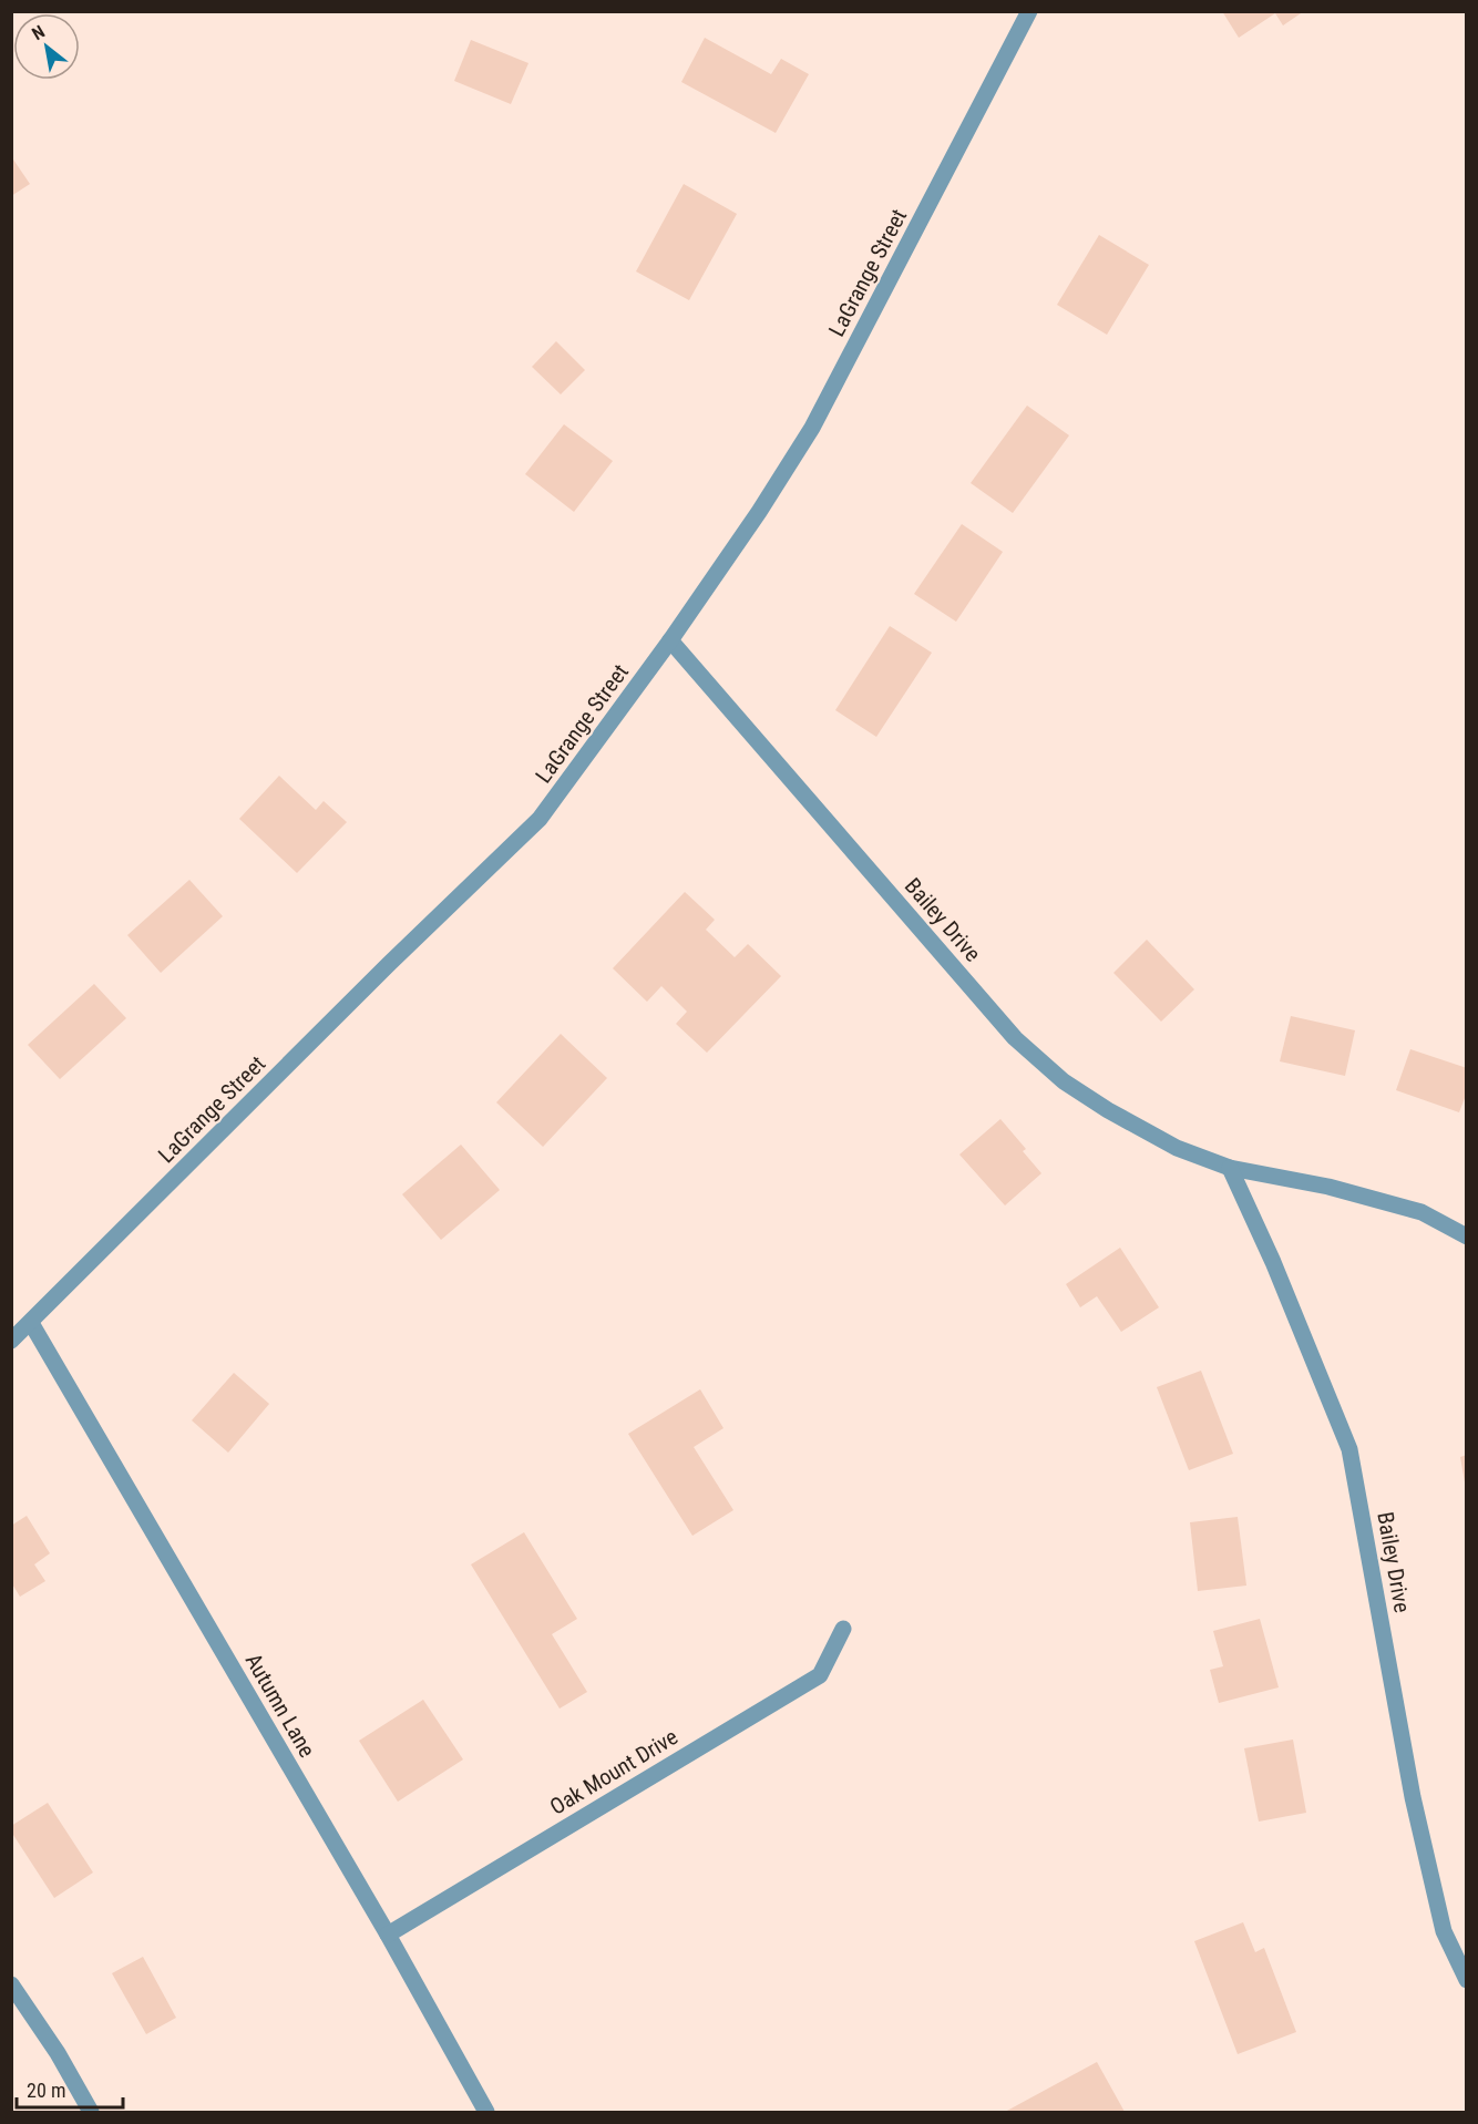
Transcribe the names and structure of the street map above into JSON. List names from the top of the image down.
{
  "streets": {
    "street": [
      "LaGrange Street",
      "Bailey Drive",
      "Autumn Lane",
      "Oak Mount Drive"
    ]
  },
  "crossings": [
    ["LaGrange Street", "Bailey Drive"],
    ["LaGrange Street", "Autumn Lane"],
    ["Autumn Lane", "Oak Mount Drive"]
  ],
  "scale_bar": "20 m",
  "north": "top left"
}
